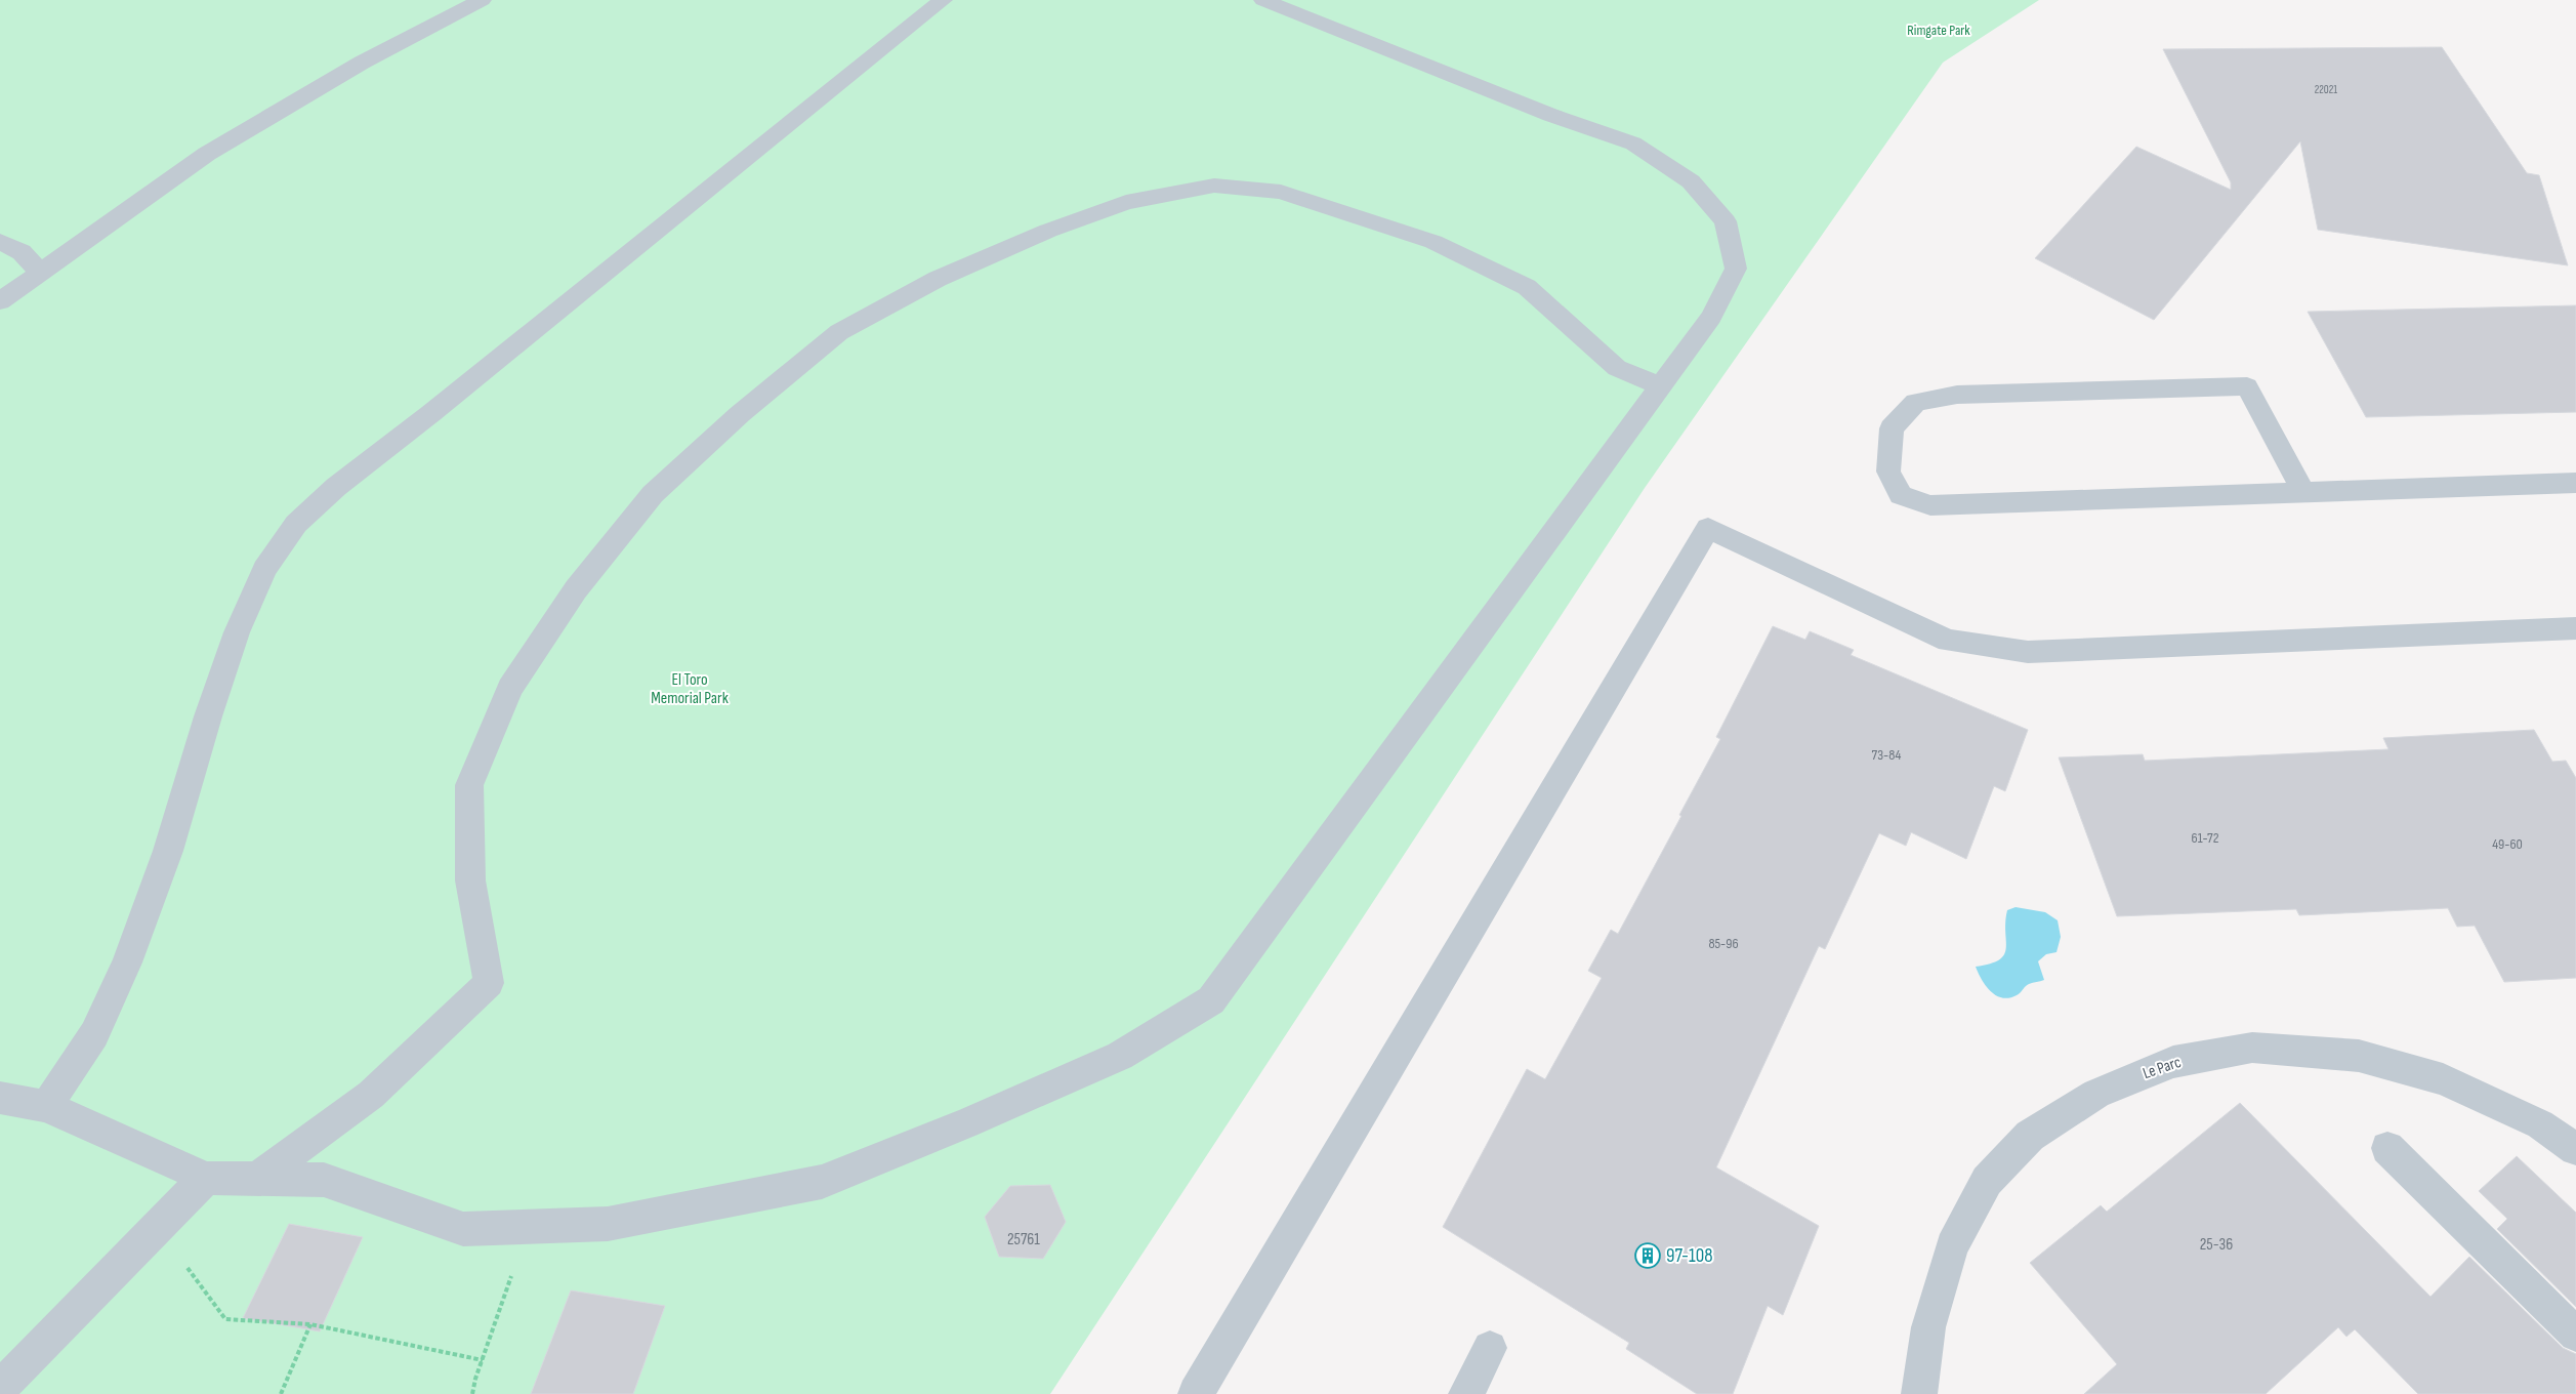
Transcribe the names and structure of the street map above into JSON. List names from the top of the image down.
{
  "streets": {
    "street": ["Le Parc"]
  },
  "parks": ["Rimgate Park", "El Toro Memorial Park"],
  "places": {
    "building": ["97-108"]
  },
  "house_numbers": [
    "22021",
    "73-84",
    "61-72",
    "49-60",
    "85-96",
    "25761",
    "25-36"
  ]
}
